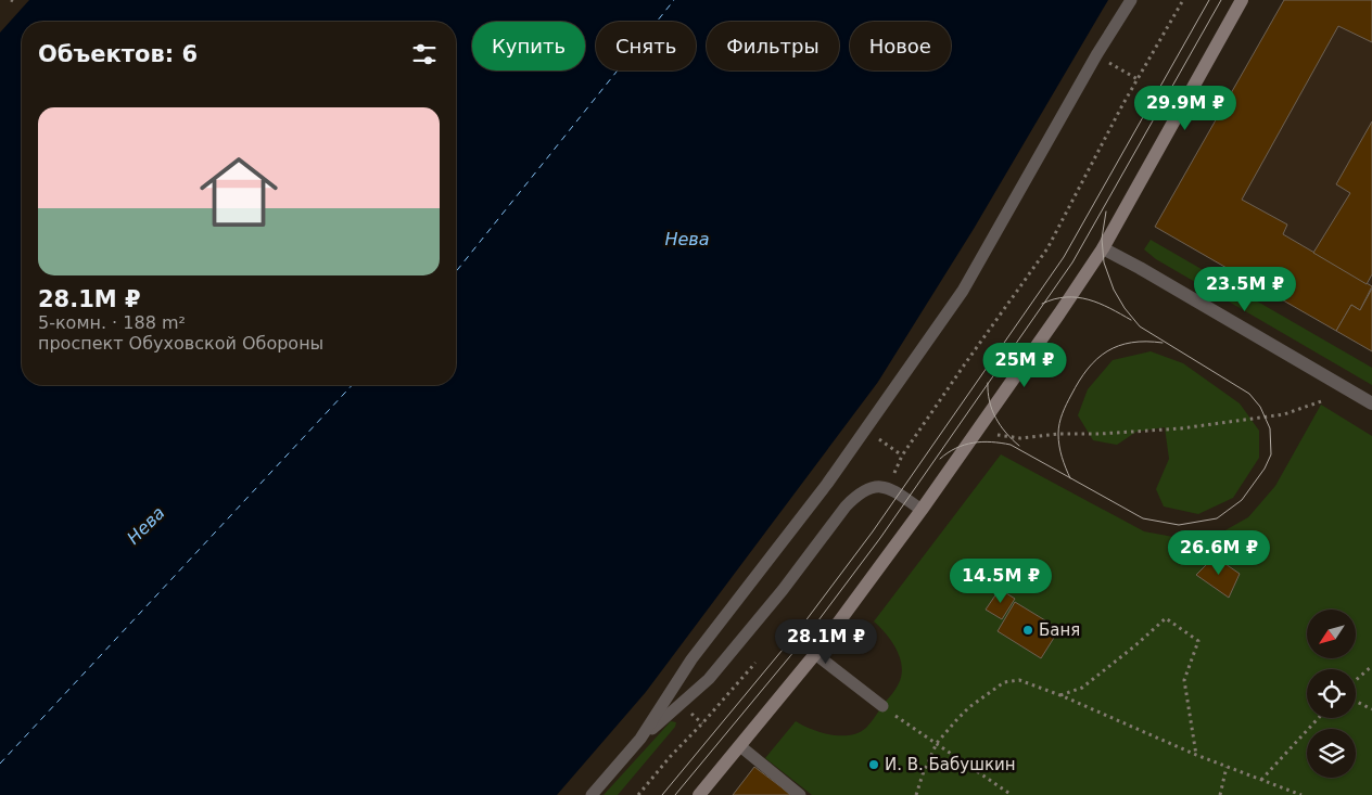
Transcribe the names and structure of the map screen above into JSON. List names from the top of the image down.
{
  "water": ["Нева"],
  "places": ["Баня", "И. В. Бабушкин"],
  "north": "bottom left",
  "page": {
    "chip": [
      "Купить",
      "Снять",
      "Фильтры",
      "Новое"
    ],
    "heading": "Объектов: 6",
    "price": [
      "29.9M ₽",
      "23.5M ₽",
      "25M ₽",
      "26.6M ₽",
      "14.5M ₽",
      "28.1M ₽"
    ],
    "list": [
      {
        "name": "28.1M ₽",
        "note": "5-комн. · 188 m² · проспект Обуховской Обороны"
      }
    ]
  }
}
